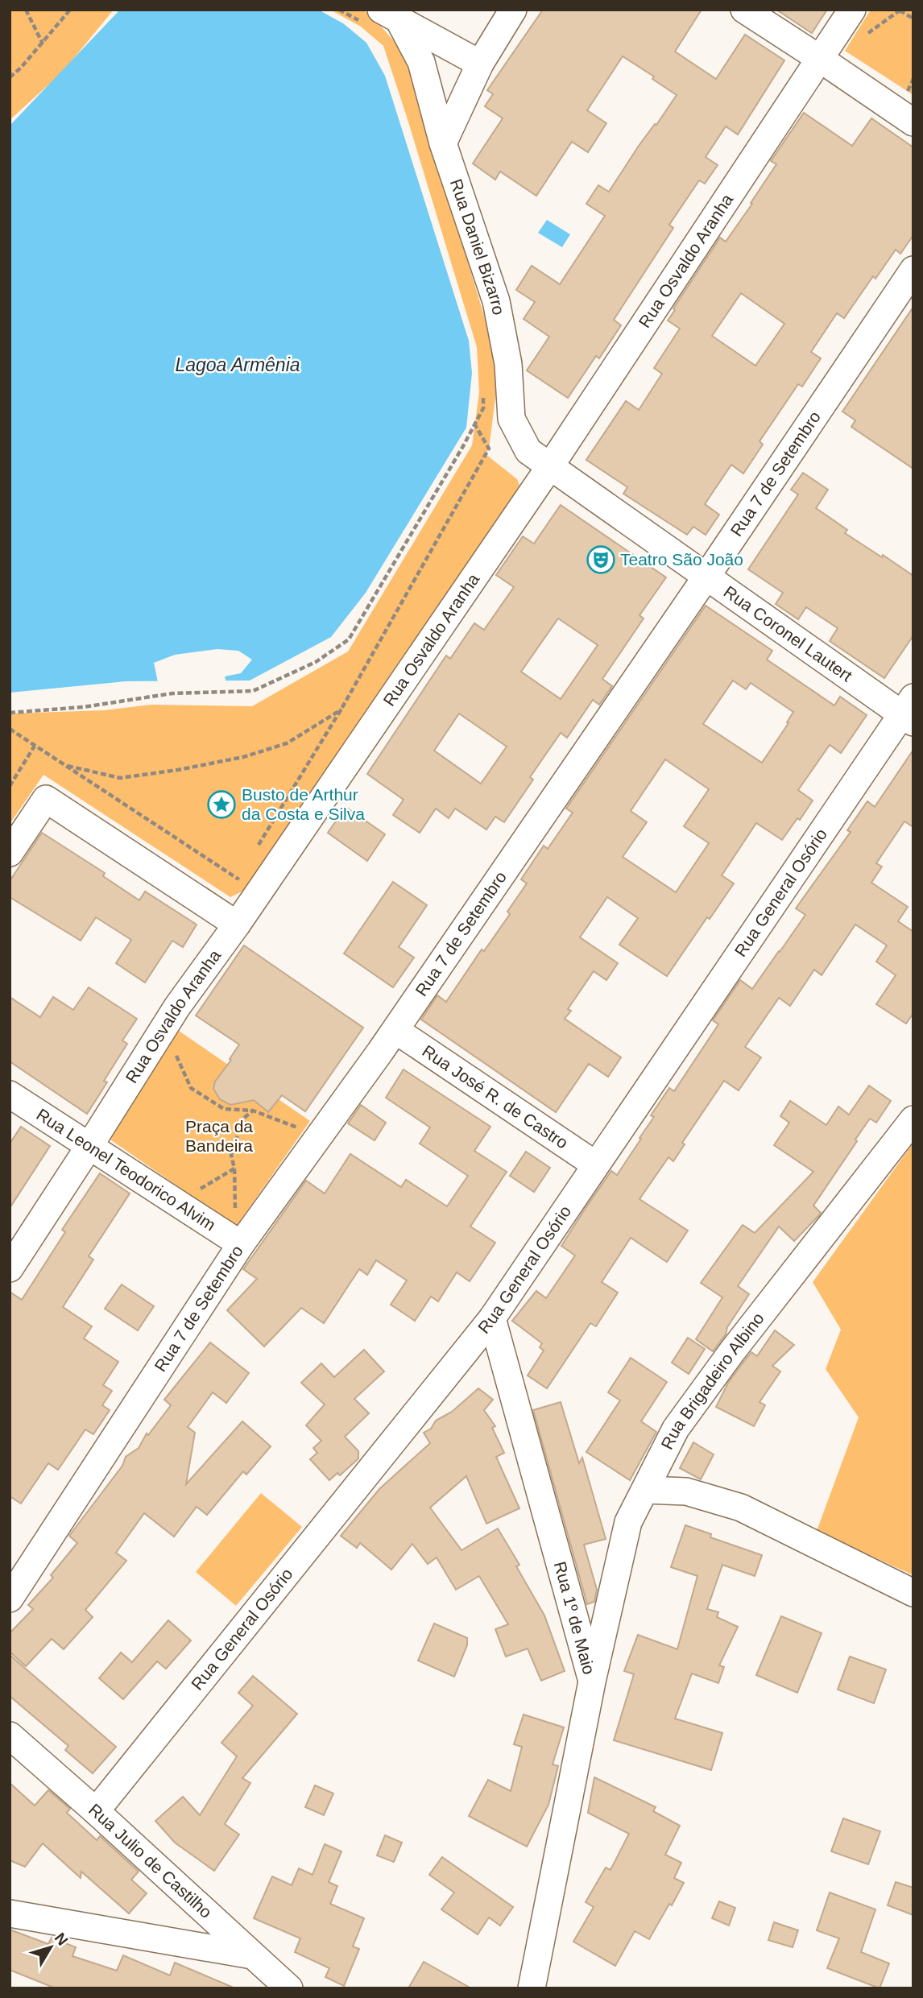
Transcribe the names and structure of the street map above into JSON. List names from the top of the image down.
{
  "streets": {
    "street": [
      "Rua Daniel Bizarro",
      "Rua Osvaldo Aranha",
      "Rua 7 de Setembro",
      "Rua Coronel Lautert",
      "Rua General Osório",
      "Rua José R. de Castro",
      "Rua Leonel Teodorico Alvim",
      "Rua Brigadeiro Albino",
      "Rua 1º de Maio",
      "Rua Julio de Castilho"
    ]
  },
  "crossings": [
    ["Rua Daniel Bizarro", "Rua Osvaldo Aranha"],
    ["Rua Daniel Bizarro", "Rua Coronel Lautert"],
    ["Rua Osvaldo Aranha", "Rua Coronel Lautert"],
    ["Rua Osvaldo Aranha", "Rua Leonel Teodorico Alvim"],
    ["Rua 7 de Setembro", "Rua Coronel Lautert"],
    ["Rua 7 de Setembro", "Rua José R. de Castro"],
    ["Rua 7 de Setembro", "Rua Leonel Teodorico Alvim"],
    ["Rua Coronel Lautert", "Rua General Osório"],
    ["Rua General Osório", "Rua José R. de Castro"],
    ["Rua General Osório", "Rua 1º de Maio"],
    ["Rua General Osório", "Rua Julio de Castilho"],
    ["Rua Brigadeiro Albino", "Rua 1º de Maio"]
  ],
  "water": ["Lagoa Armênia"],
  "parks": ["Praça da Bandeira"],
  "places": {
    "theatre": ["Teatro São João"],
    "place": ["Busto de Arthur da Costa e Silva"]
  },
  "north": "top right"
}
